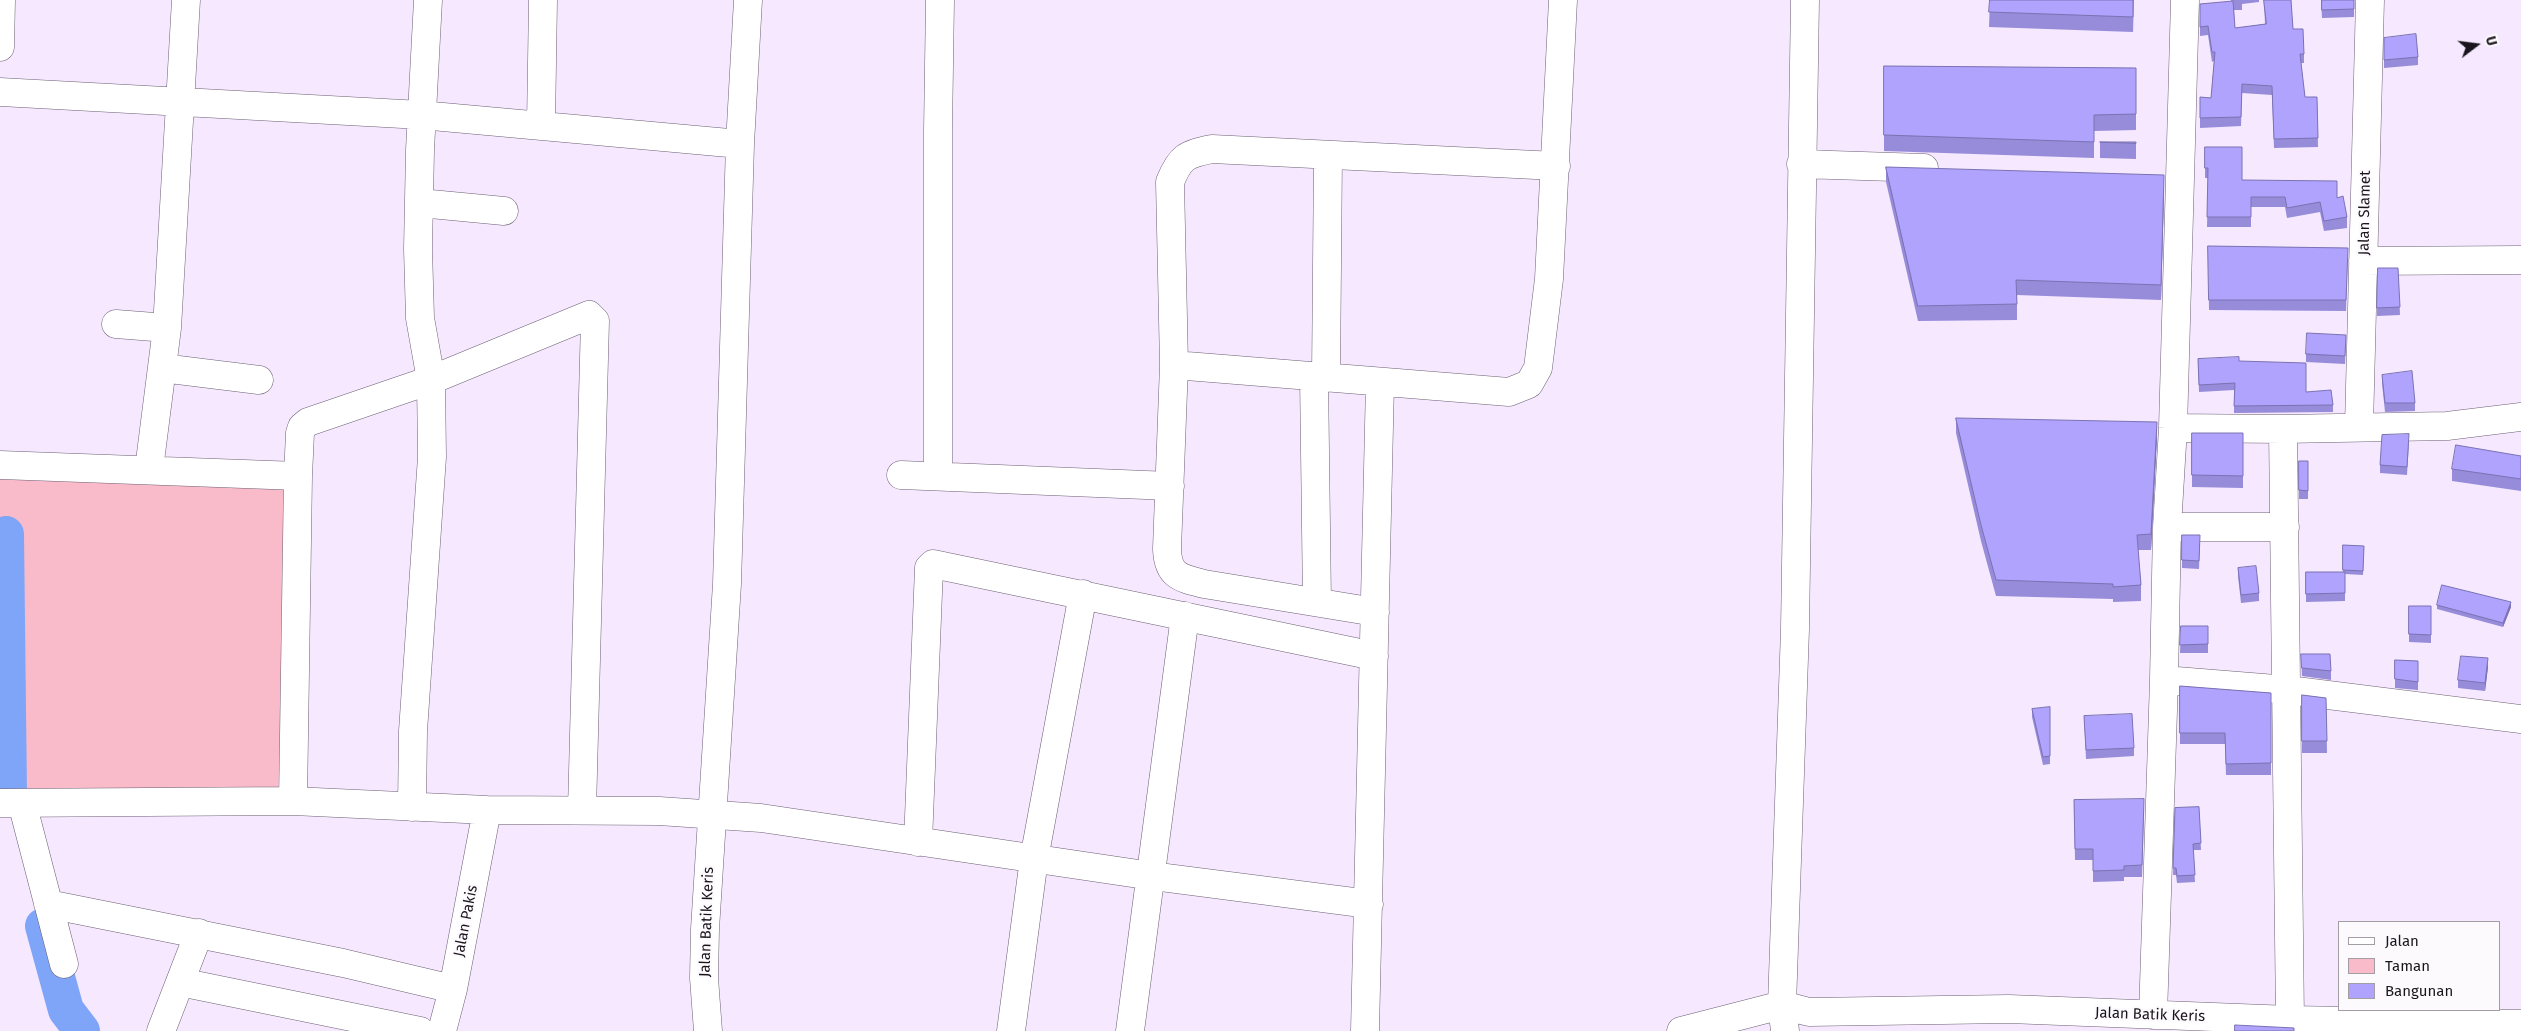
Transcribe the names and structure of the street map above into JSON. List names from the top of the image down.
{
  "streets": {
    "street": ["Jalan Slamet", "Jalan Pakis", "Jalan Batik Keris"]
  },
  "legend": ["Jalan", "Taman", "Bangunan"],
  "north": "right"
}
